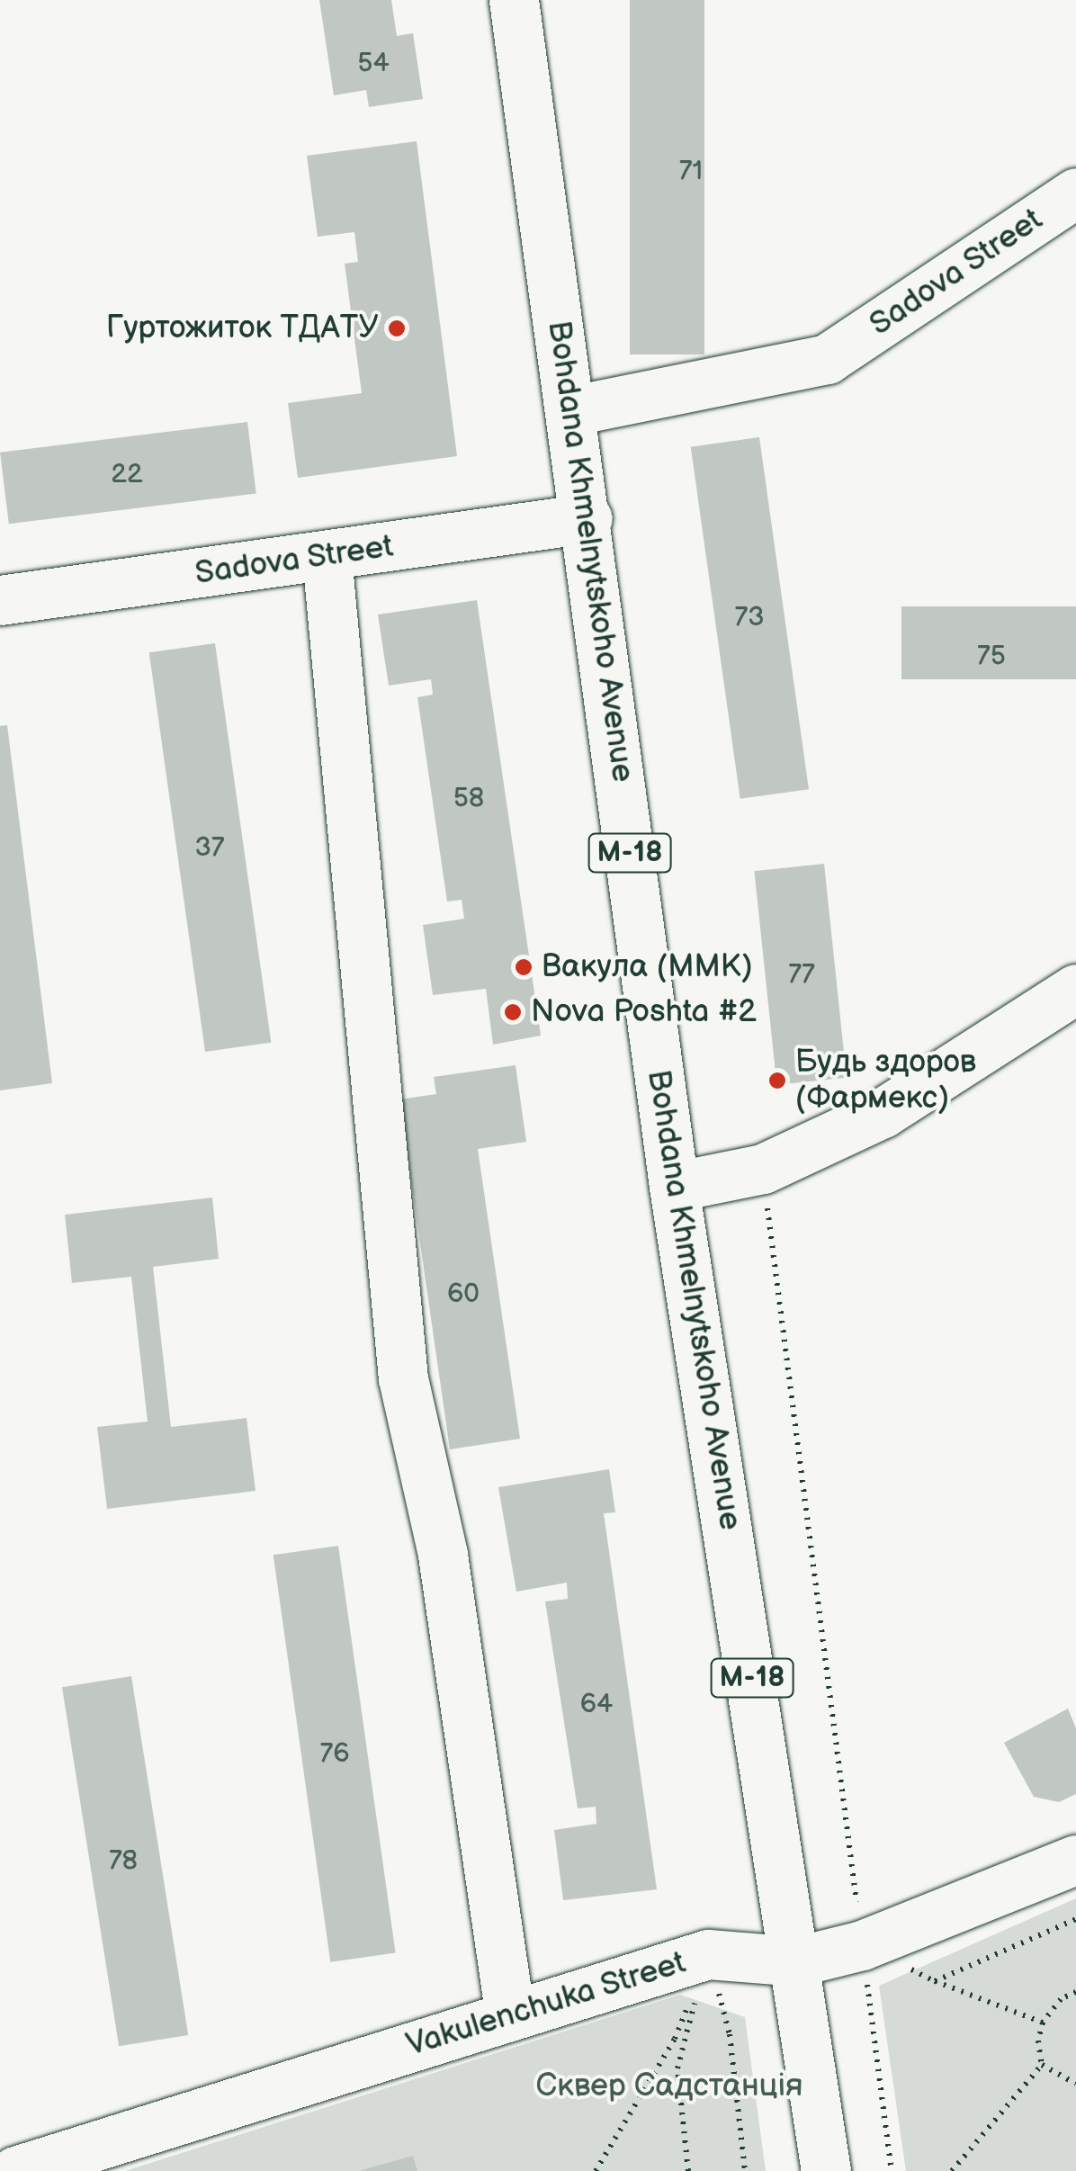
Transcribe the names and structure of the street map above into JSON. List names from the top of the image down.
{
  "streets": {
    "main road": [
      "Sadova Street",
      "Bohdana Khmelnytskoho Avenue",
      "М-18",
      "Vakulenchuka Street"
    ]
  },
  "crossings": [
    ["Sadova Street", "Bohdana Khmelnytskoho Avenue"],
    ["Bohdana Khmelnytskoho Avenue", "Vakulenchuka Street"]
  ],
  "parks": ["Сквер Садстанція"],
  "places": [
    "Гуртожиток ТДАТУ",
    "Вакула (ММК)",
    "Nova Poshta #2",
    "Будь здоров (Фармекс)"
  ],
  "house_numbers": [
    "54",
    "71",
    "22",
    "73",
    "75",
    "58",
    "37",
    "77",
    "60",
    "64",
    "76",
    "78"
  ]
}
